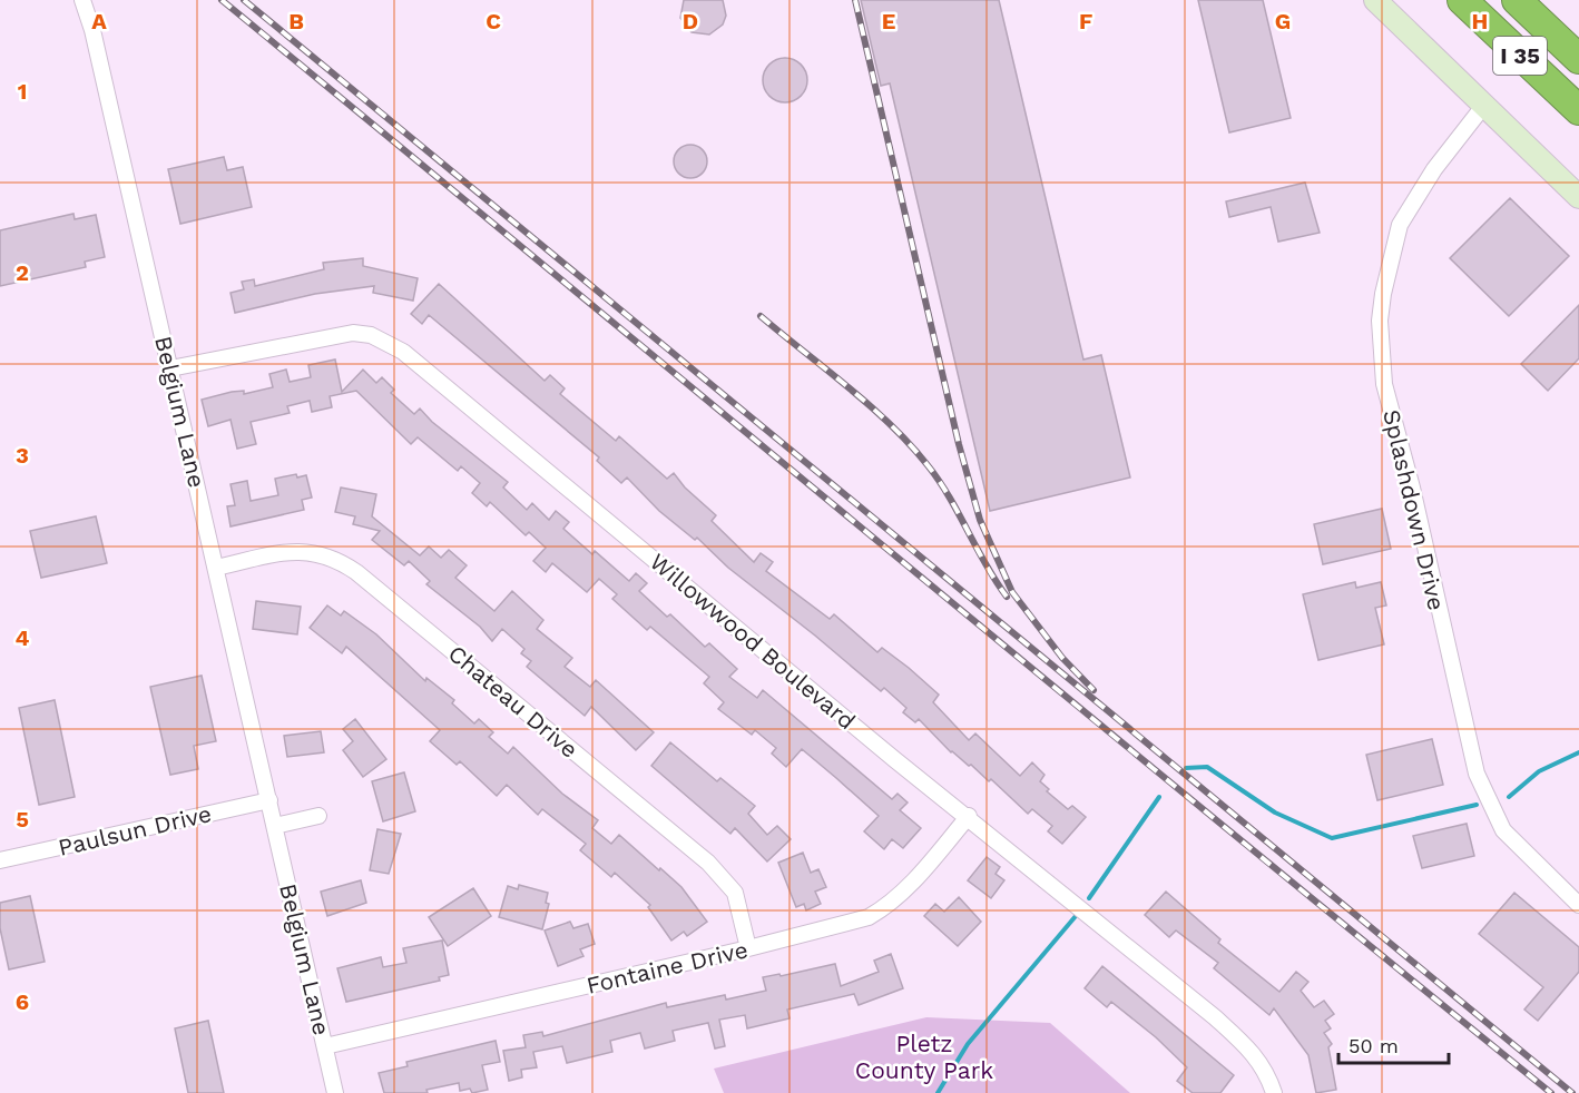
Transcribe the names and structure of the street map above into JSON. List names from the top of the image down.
{
  "streets": {
    "highway": ["I 35"],
    "street": [
      "Belgium Lane",
      "Splashdown Drive",
      "Willowwood Boulevard",
      "Chateau Drive",
      "Paulsun Drive",
      "Fontaine Drive"
    ]
  },
  "crossings": [
    ["Belgium Lane", "Willowwood Boulevard"],
    ["Belgium Lane", "Chateau Drive"],
    ["Belgium Lane", "Paulsun Drive"],
    ["Belgium Lane", "Fontaine Drive"],
    ["Willowwood Boulevard", "Fontaine Drive"],
    ["Chateau Drive", "Fontaine Drive"]
  ],
  "parks": ["Pletz County Park"],
  "scale_bar": "50 m",
  "grid": {
    "columns": [
      "A",
      "B",
      "C",
      "D",
      "E",
      "F",
      "G",
      "H"
    ],
    "rows": [
      "1",
      "2",
      "3",
      "4",
      "5",
      "6"
    ]
  }
}
